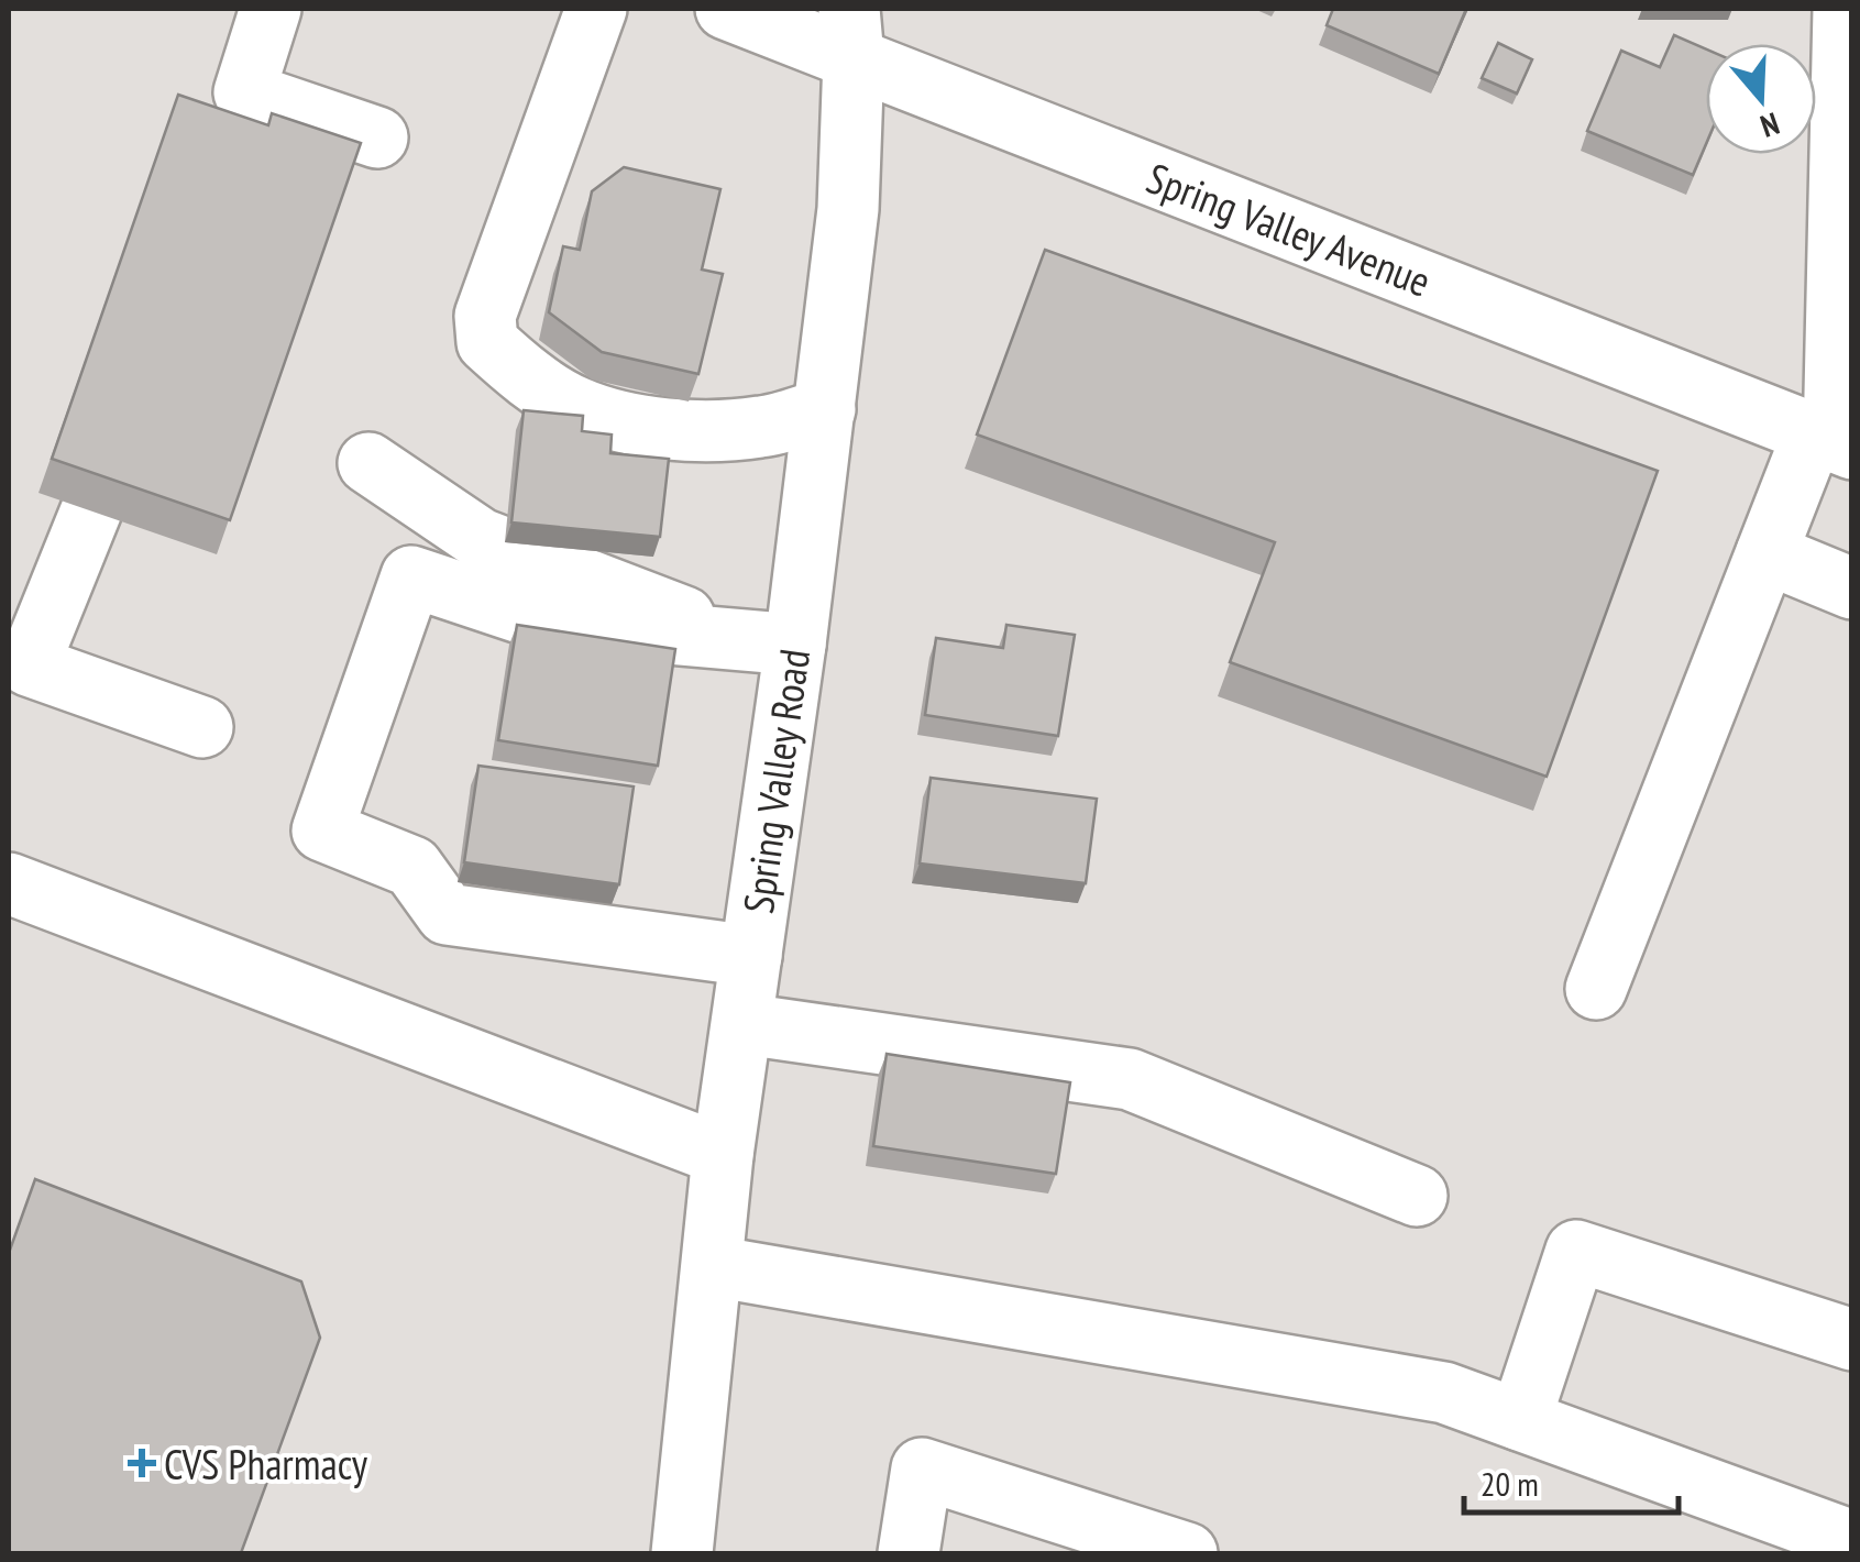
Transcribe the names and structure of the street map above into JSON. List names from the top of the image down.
{
  "streets": {
    "street": ["Spring Valley Avenue", "Spring Valley Road"]
  },
  "crossings": [
    ["Spring Valley Avenue", "Spring Valley Road"]
  ],
  "places": {
    "health": ["CVS Pharmacy"]
  },
  "scale_bar": "20 m",
  "north": "bottom"
}
